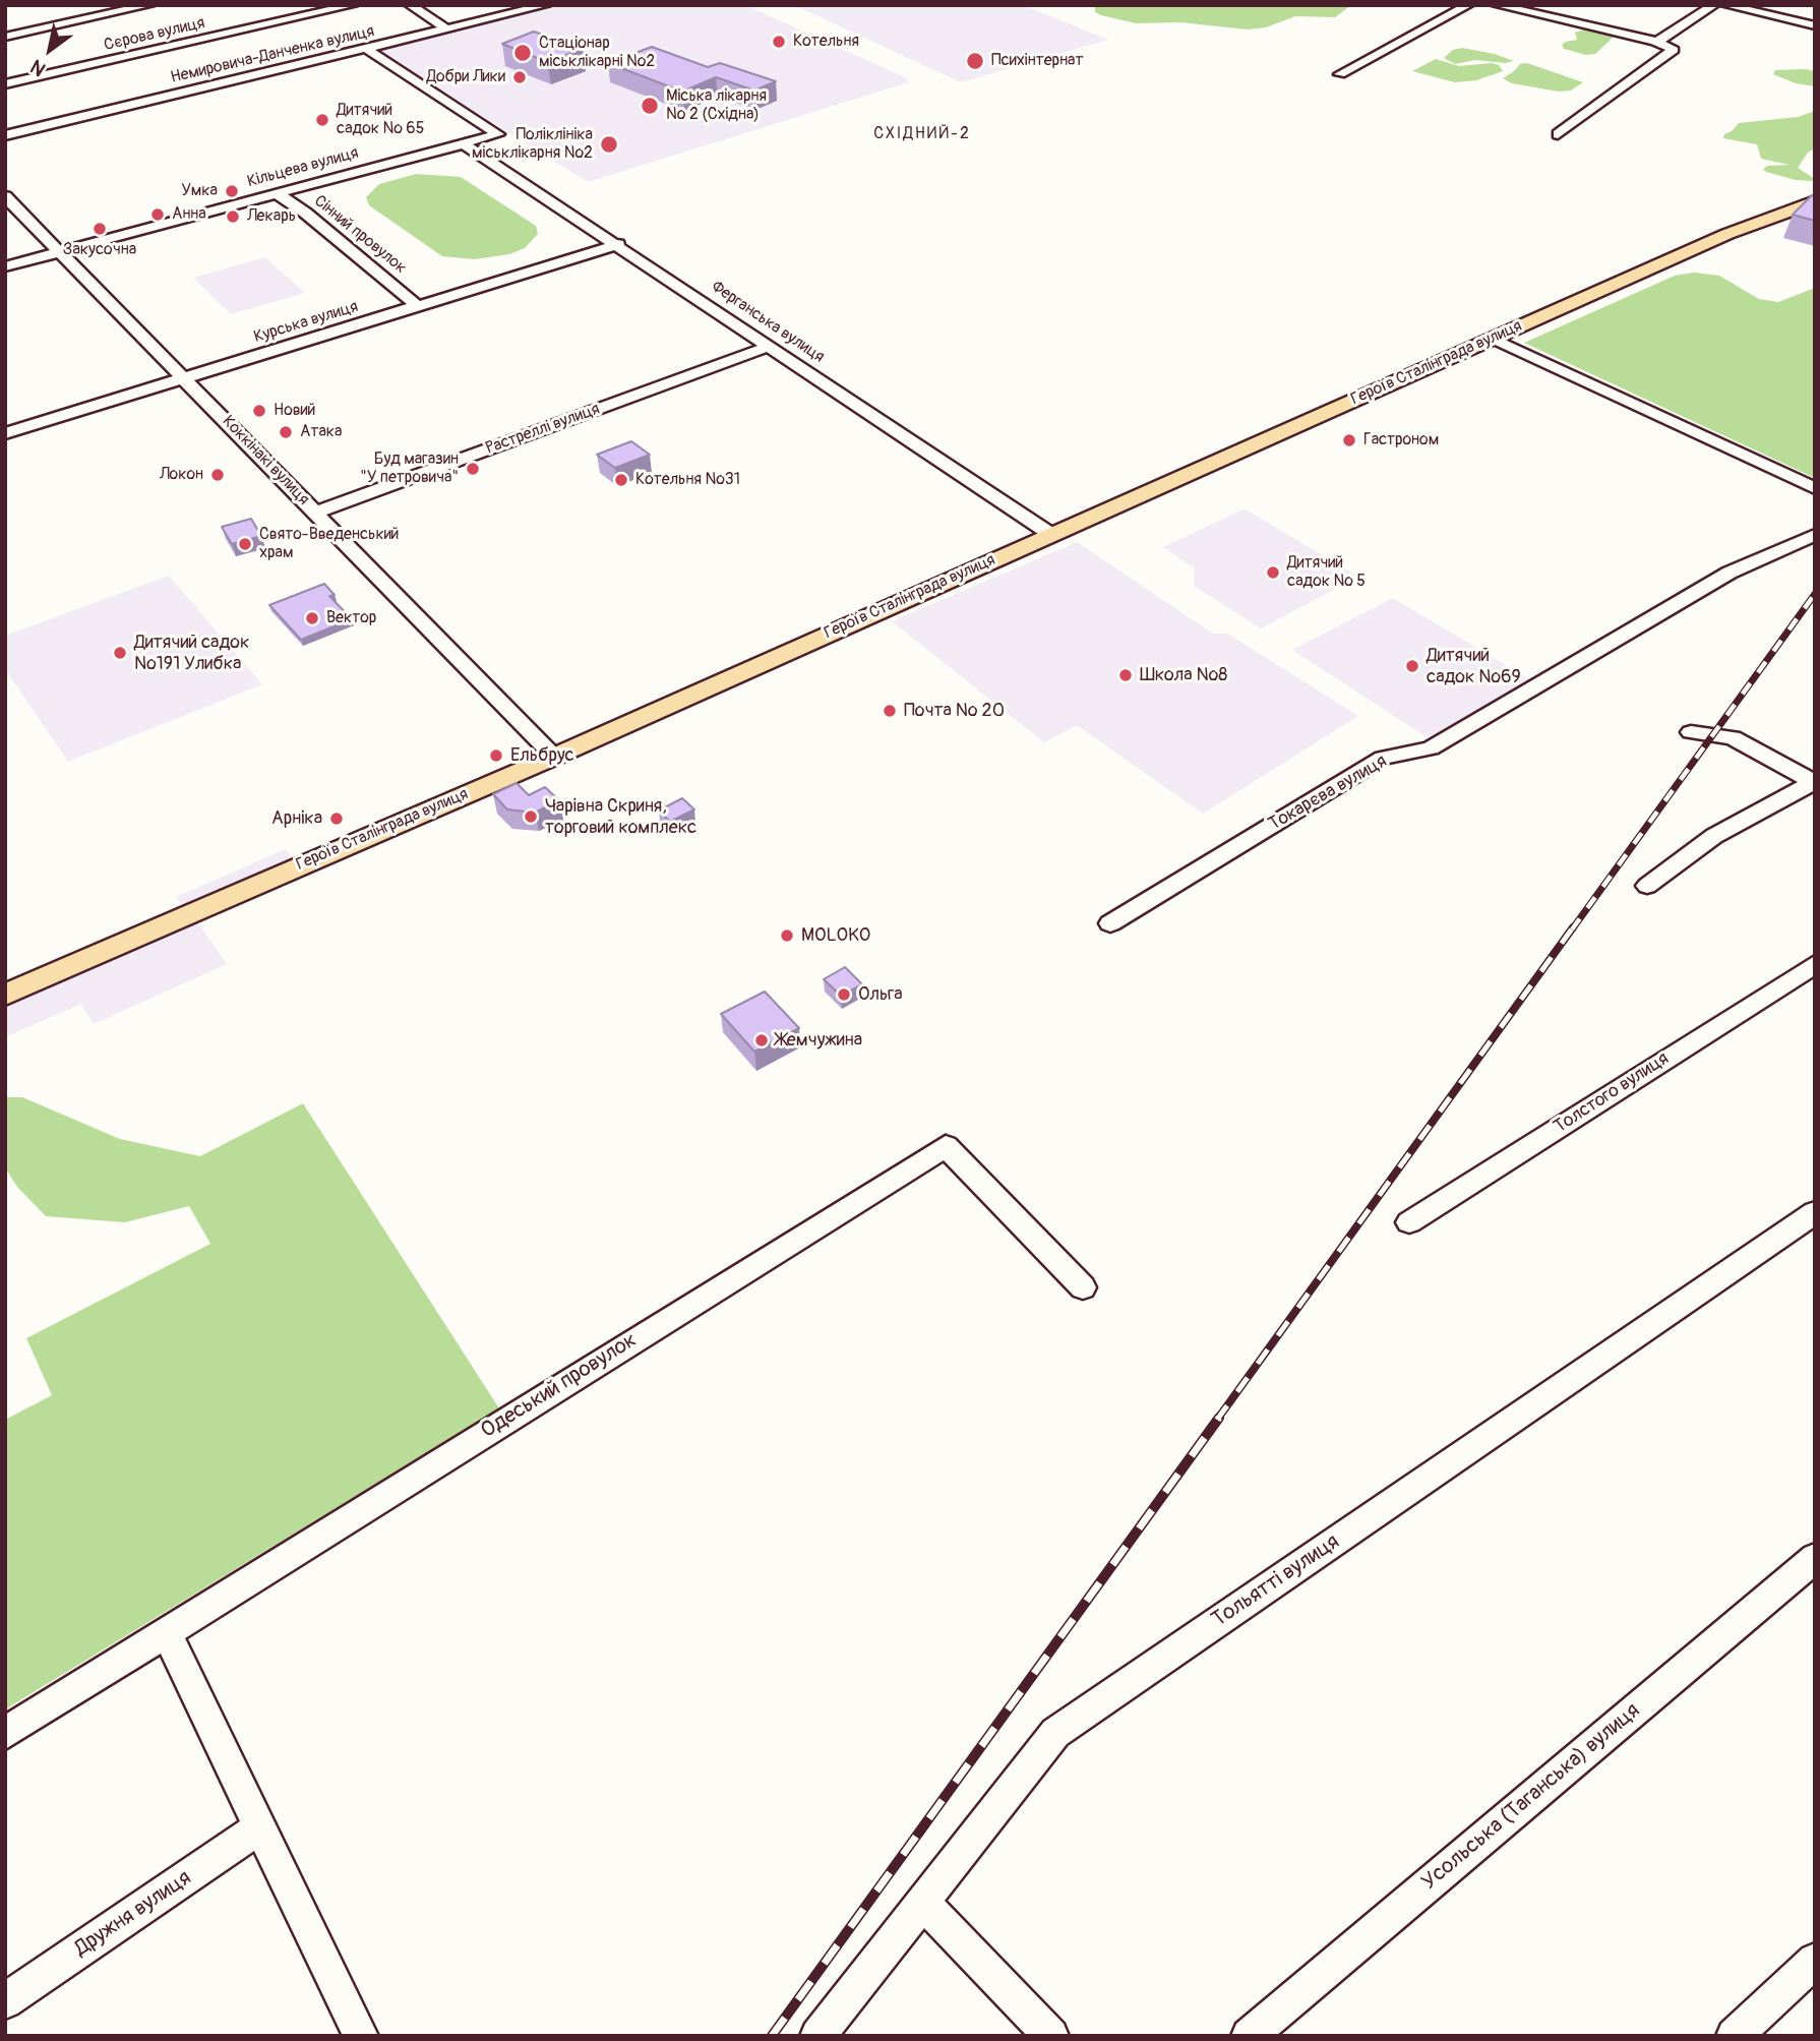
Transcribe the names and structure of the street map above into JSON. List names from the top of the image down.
{
  "streets": {
    "main road": ["Героїв Сталінграда вулиця"],
    "street": [
      "Сєрова вулиця",
      "Немировича-Данченка вулиця",
      "Кільцева вулиця",
      "Сінний провулок",
      "Курська вулиця",
      "Ферганська вулиця",
      "Растреллі вулиця",
      "Коккінакі вулиця",
      "Токарєва вулиця",
      "Толстого вулиця",
      "Одеський провулок",
      "Тольятті вулиця",
      "Усольська (Таганська) вулиця",
      "Дружня вулиця"
    ]
  },
  "crossings": [
    ["Немировича-Данченка вулиця", "Кільцева вулиця"],
    ["Кільцева вулиця", "Сінний провулок"],
    ["Кільцева вулиця", "Ферганська вулиця"],
    ["Кільцева вулиця", "Коккінакі вулиця"],
    ["Сінний провулок", "Курська вулиця"],
    ["Курська вулиця", "Ферганська вулиця"],
    ["Курська вулиця", "Коккінакі вулиця"],
    ["Ферганська вулиця", "Героїв Сталінграда вулиця"],
    ["Ферганська вулиця", "Растреллі вулиця"],
    ["Героїв Сталінграда вулиця", "Коккінакі вулиця"],
    ["Растреллі вулиця", "Коккінакі вулиця"]
  ],
  "districts": ["СХІДНИЙ-2"],
  "places": [
    "Котельня",
    "Стаціонар міськлікарні №2",
    "Психінтернат",
    "Добри Лики",
    "Міська лікарня № 2 (Східна)",
    "Дитячий садок № 65",
    "Поліклініка міськлікарня №2",
    "Умка",
    "Анна",
    "Лекарь",
    "Закусочна",
    "Новий",
    "Атака",
    "Гастроном",
    "Буд магазин \"У петровича\"",
    "Локон",
    "Котельня №31",
    "Свято-Введенський храм",
    "Дитячий садок № 5",
    "Вектор",
    "Дитячий садок №191 Улибка",
    "Дитячий садок №69",
    "Школа №8",
    "Почта № 20",
    "Ельбрус",
    "Чарівна Скриня, торговий комплекс",
    "Арніка",
    "MOLOKO",
    "Ольга",
    "Жемчужина"
  ],
  "north": "bottom left"
}
